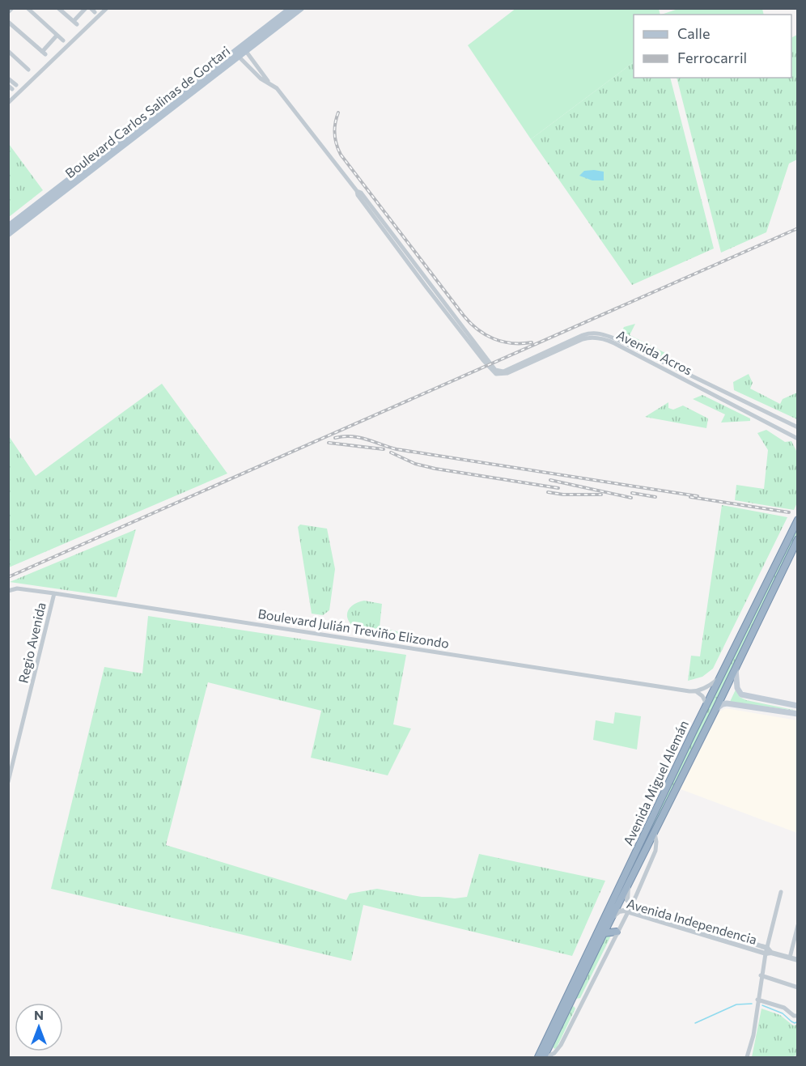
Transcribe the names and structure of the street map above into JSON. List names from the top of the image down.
{
  "streets": {
    "highway": ["Avenida Miguel Alemán"],
    "main road": ["Boulevard Carlos Salinas de Gortari"],
    "street": [
      "Avenida Acros",
      "Boulevard Julián Treviño Elizondo",
      "Regio Avenida",
      "Avenida Independencia"
    ]
  },
  "crossings": [
    ["Boulevard Julián Treviño Elizondo", "Regio Avenida"],
    ["Avenida Miguel Alemán", "Avenida Independencia"]
  ],
  "legend": ["Calle", "Ferrocarril"],
  "north": "top"
}
